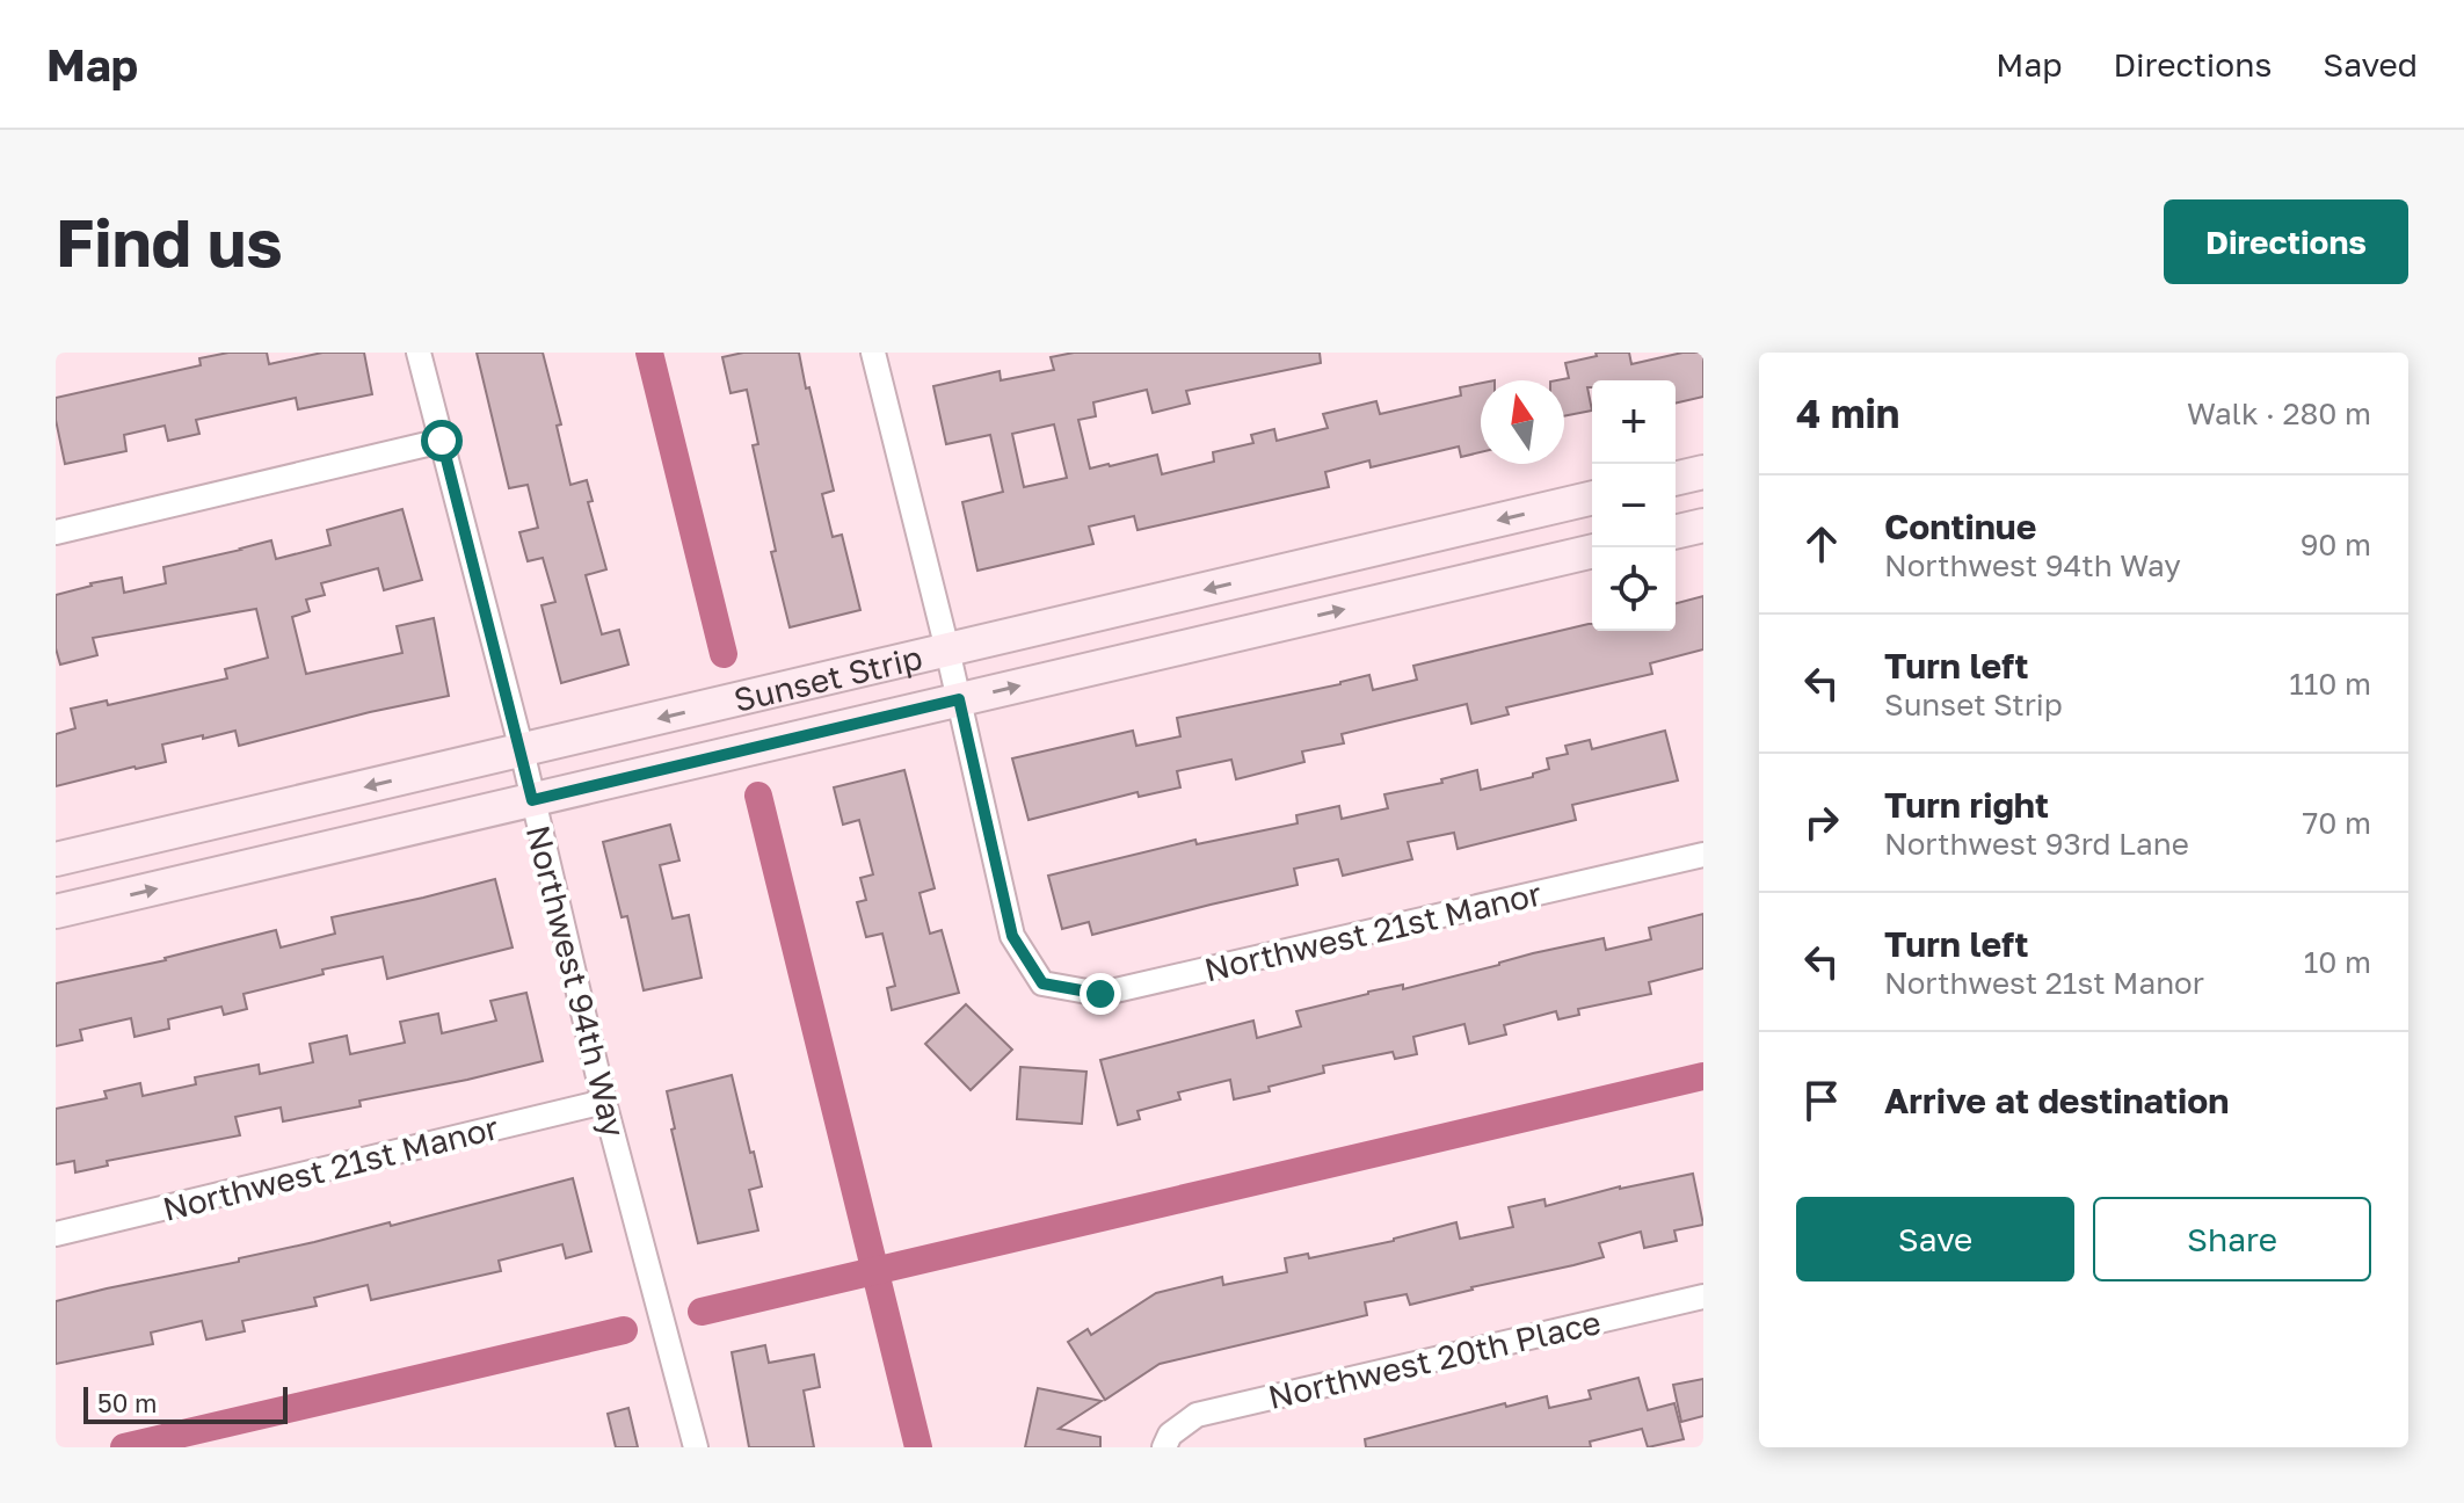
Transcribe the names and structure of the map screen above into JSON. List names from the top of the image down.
{
  "streets": {
    "street": [
      "Sunset Strip",
      "Northwest 21st Manor",
      "Northwest 94th Way",
      "Northwest 20th Place"
    ]
  },
  "crossings": [
    ["Sunset Strip", "Northwest 21st Manor"],
    ["Sunset Strip", "Northwest 94th Way"],
    ["Northwest 21st Manor", "Northwest 94th Way"]
  ],
  "scale_bar": "50 m",
  "north": "top",
  "page": {
    "header": "Map",
    "nav": ["Map", "Directions", "Saved"],
    "buttons": [
      "Directions",
      ["Save", "Share"]
    ],
    "title": "Find us",
    "heading": ["4 min", "Walk · 280 m"],
    "map_buttons": ["+", "−"],
    "list": [
      ["Continue", "Northwest 94th Way", "90 m"],
      ["Turn left", "Sunset Strip", "110 m"],
      ["Turn right", "Northwest 93rd Lane", "70 m"],
      ["Turn left", "Northwest 21st Manor", "10 m"],
      "Arrive at destination"
    ],
    "scale": "50 m"
  }
}
